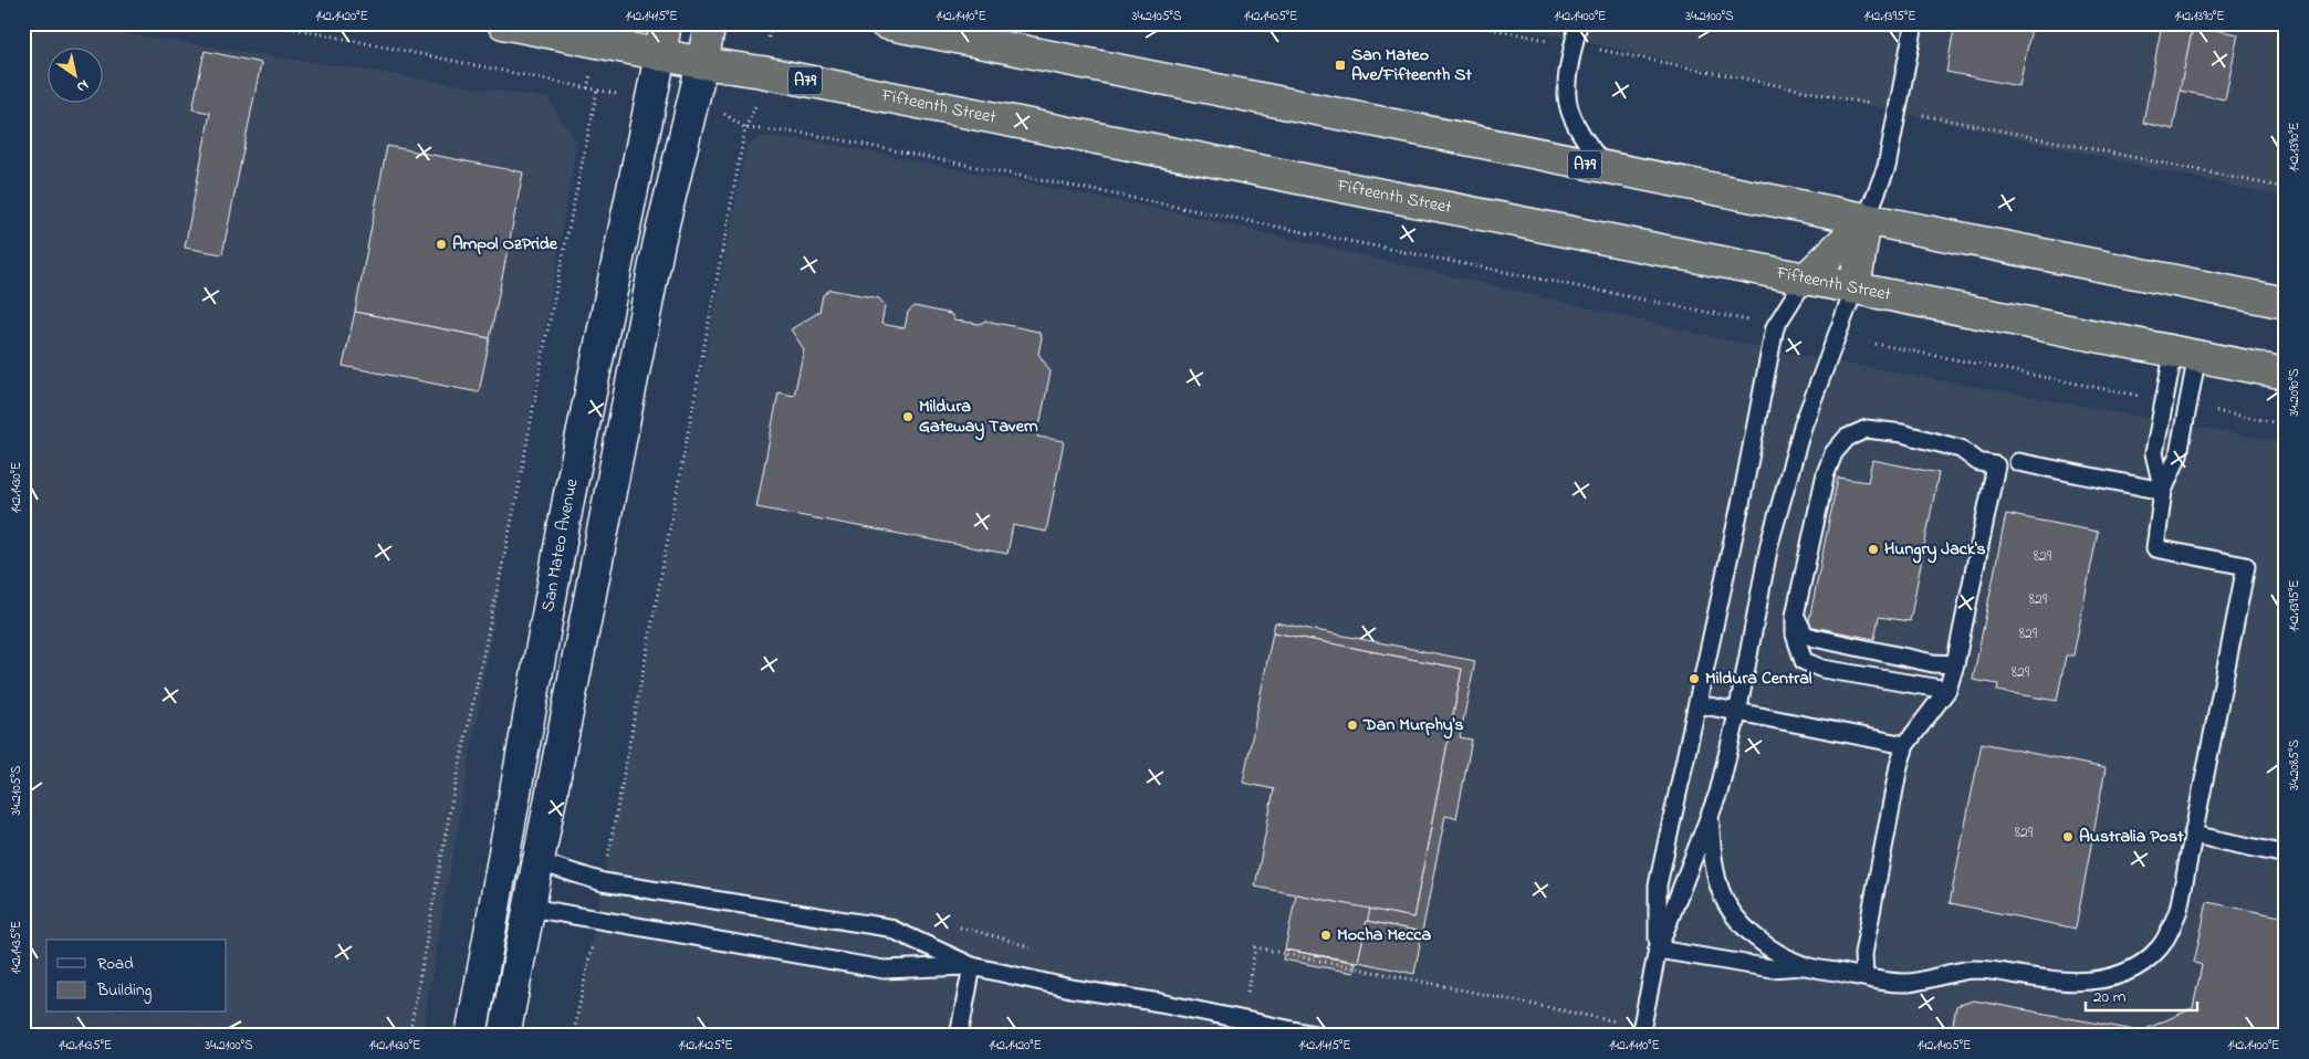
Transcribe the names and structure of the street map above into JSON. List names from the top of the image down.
{
  "streets": {
    "highway": ["A79", "Fifteenth Street"],
    "street": ["San Mateo Avenue"]
  },
  "crossings": [
    ["Fifteenth Street", "San Mateo Avenue"]
  ],
  "places": {
    "transit": ["San Mateo Ave/Fifteenth St"],
    "other": [
      "Ampol OzPride",
      "Mildura Gateway Tavern",
      "Hungry Jack's",
      "Mildura Central",
      "Dan Murphy's",
      "Australia Post",
      "Mocha Mecca"
    ]
  },
  "house_numbers": [
    "829",
    "829",
    "829",
    "829",
    "829"
  ],
  "legend": ["Road", "Building"],
  "scale_bar": "20 m",
  "north": "bottom right",
  "coordinates": [
    "142.1420°E",
    "142.1415°E",
    "142.1410°E",
    "34.2105°S",
    "142.1405°E",
    "142.1400°E",
    "34.2100°S",
    "142.1395°E",
    "142.1390°E",
    "34.2090°S",
    "142.1430°E",
    "34.2085°S",
    "142.1435°E",
    "142.1425°E"
  ]
}
